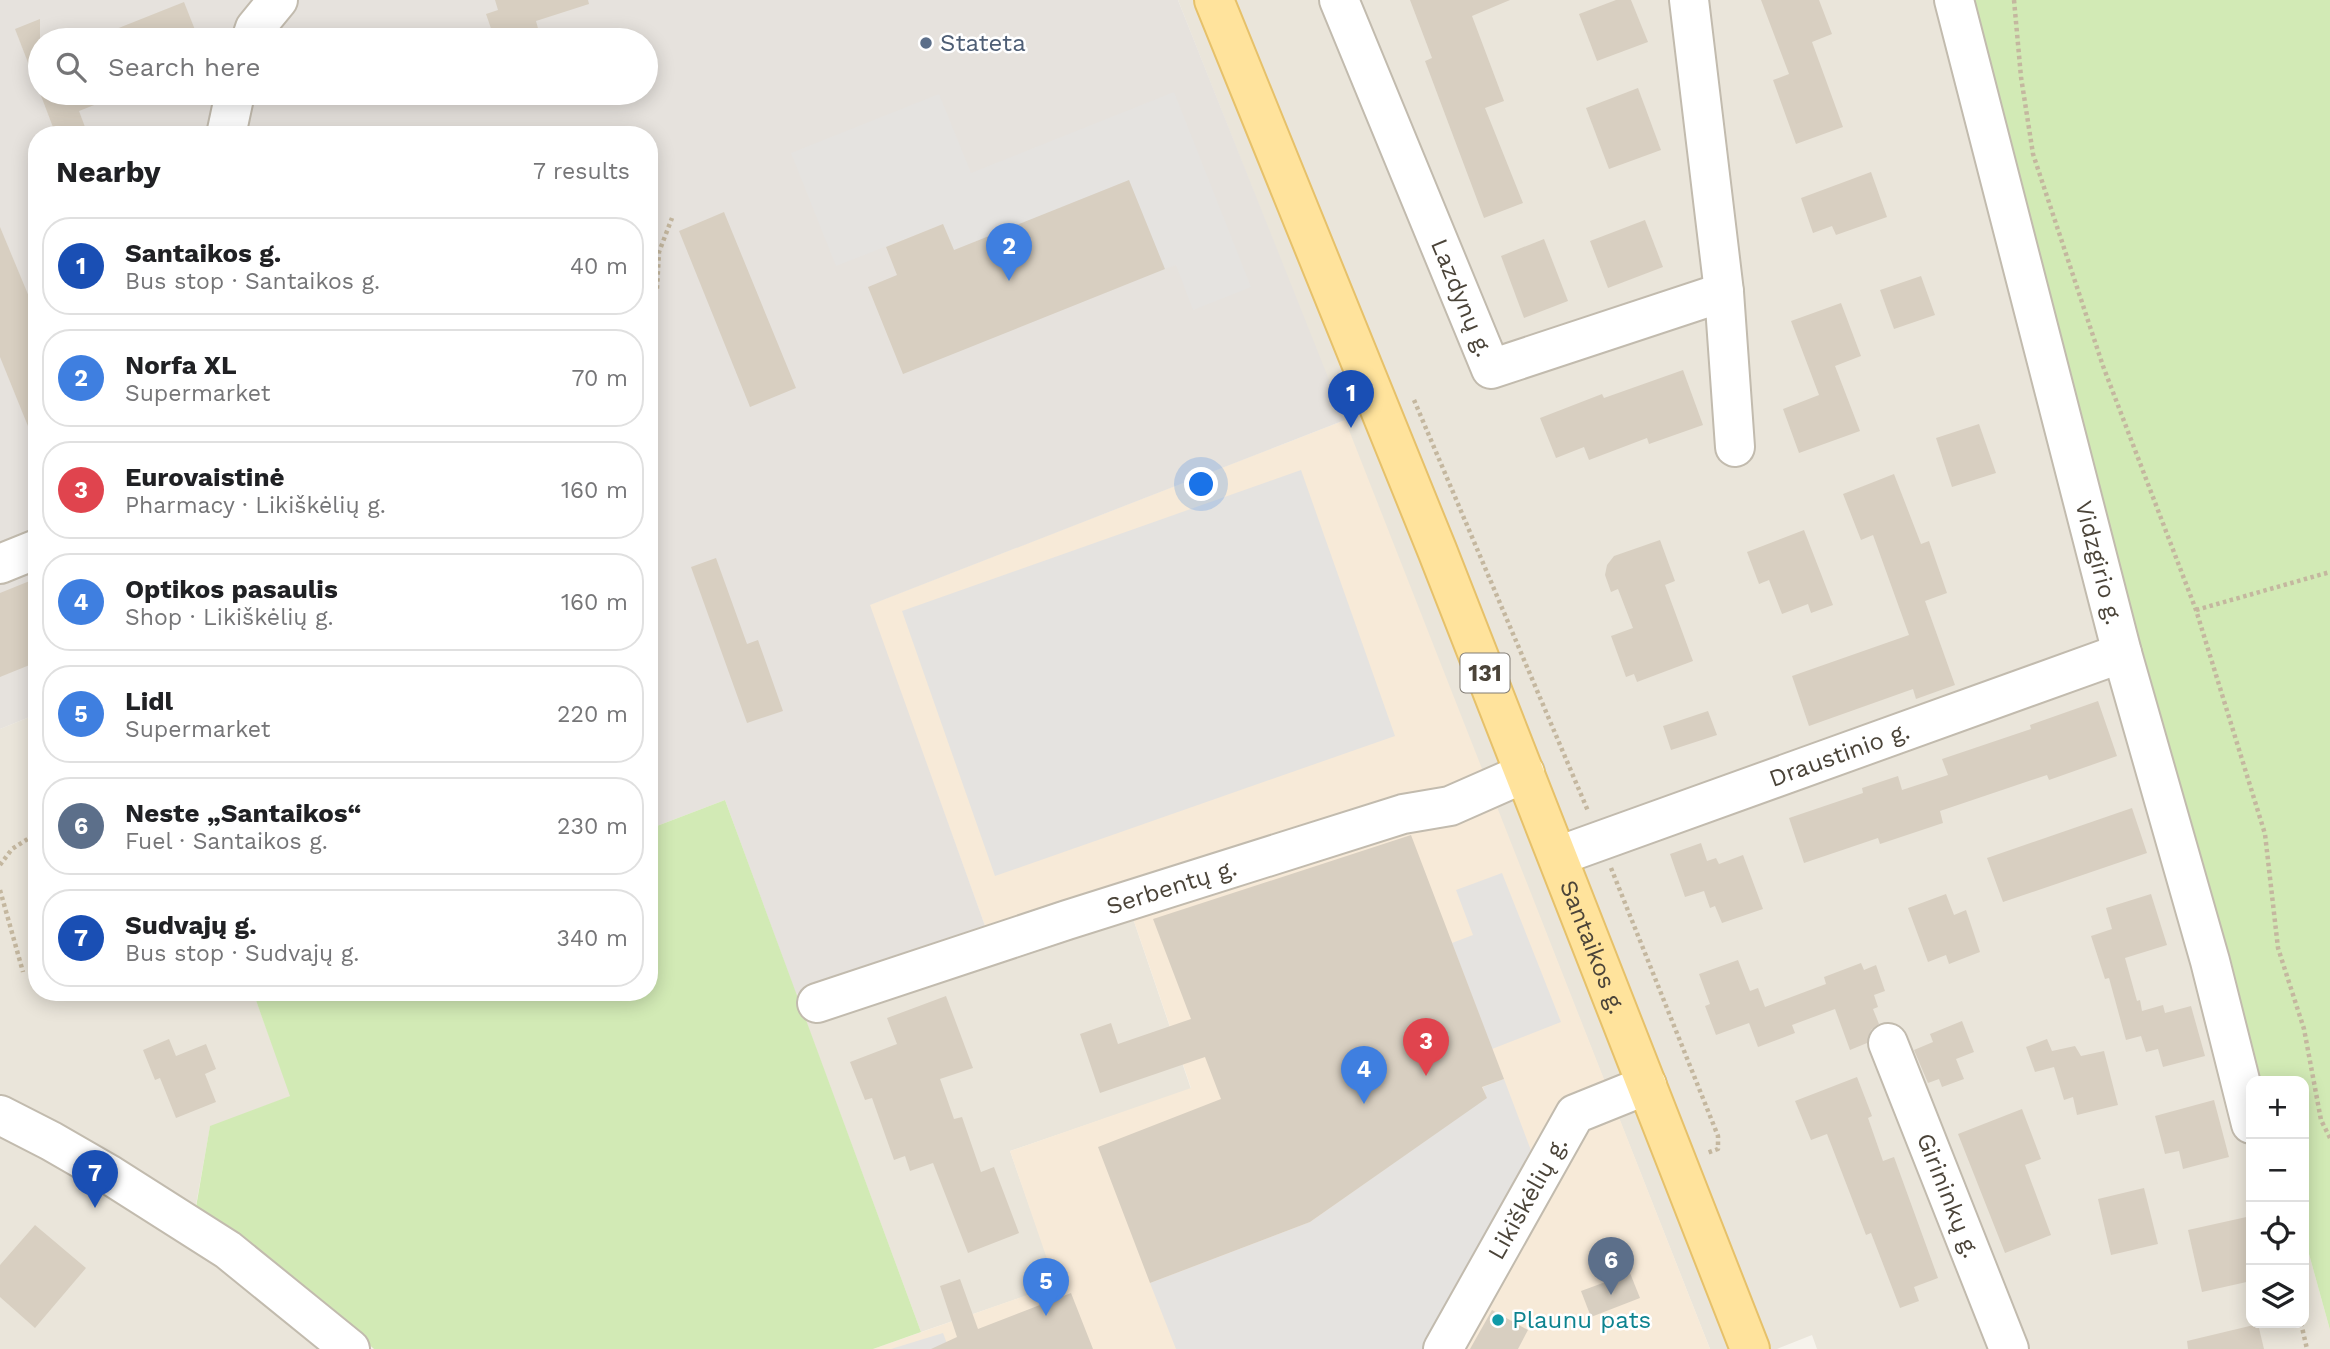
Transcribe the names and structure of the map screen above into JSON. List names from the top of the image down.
{
  "streets": {
    "main road": ["131", "Santaikos g."],
    "street": [
      "Lazdynų g.",
      "Vidzgirio g.",
      "Draustinio g.",
      "Serbentų g.",
      "Girininkų g.",
      "Likiškėlių g."
    ]
  },
  "crossings": [
    ["Vidzgirio g.", "Draustinio g."],
    ["Draustinio g.", "Santaikos g."],
    ["Serbentų g.", "Santaikos g."],
    ["Santaikos g.", "Likiškėlių g."]
  ],
  "places": ["Stateta", "Plaunu pats"],
  "page": {
    "search": "Search here",
    "heading": ["Nearby", "7 results"],
    "list": [
      {
        "mark": "1",
        "name": "Santaikos g.",
        "note": "Bus stop · Santaikos g.",
        "value": "40 m"
      },
      {
        "mark": "2",
        "name": "Norfa XL",
        "note": "Supermarket",
        "value": "70 m"
      },
      {
        "mark": "3",
        "name": "Eurovaistinė",
        "note": "Pharmacy · Likiškėlių g.",
        "value": "160 m"
      },
      {
        "mark": "4",
        "name": "Optikos pasaulis",
        "note": "Shop · Likiškėlių g.",
        "value": "160 m"
      },
      {
        "mark": "5",
        "name": "Lidl",
        "note": "Supermarket",
        "value": "220 m"
      },
      {
        "mark": "6",
        "name": "Neste „Santaikos“",
        "note": "Fuel · Santaikos g.",
        "value": "230 m"
      },
      {
        "mark": "7",
        "name": "Sudvajų g.",
        "note": "Bus stop · Sudvajų g.",
        "value": "340 m"
      }
    ],
    "pins": [
      "2",
      "1",
      "3",
      "4",
      "7",
      "6",
      "5"
    ],
    "map_buttons": ["+", "−"]
  }
}
